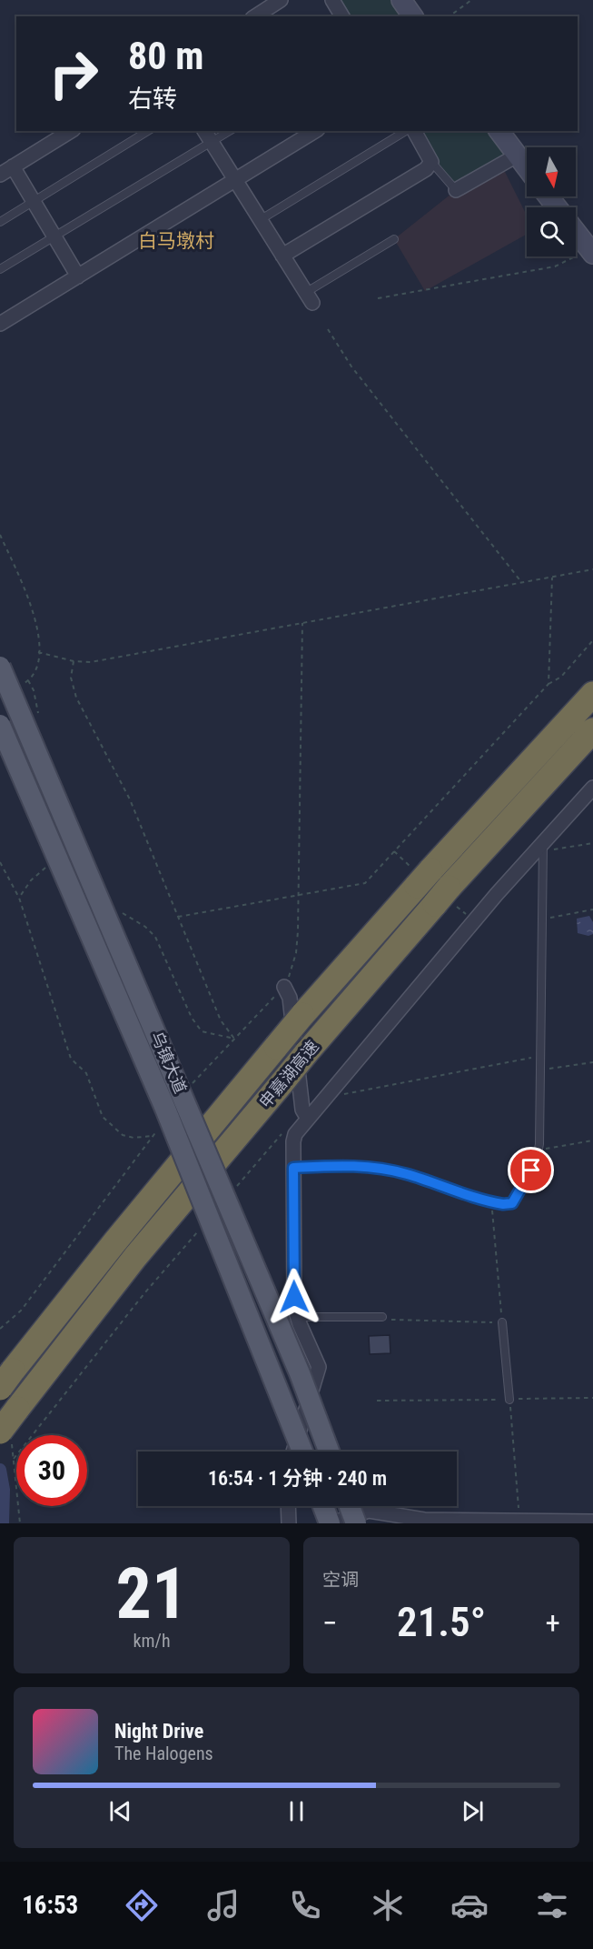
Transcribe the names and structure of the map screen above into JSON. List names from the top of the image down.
{
  "streets": {
    "highway": ["申嘉湖高速"],
    "main road": ["乌镇大道"]
  },
  "districts": ["白马墩村"],
  "north": "bottom",
  "page": {
    "turn": ["80 m", "右转"],
    "limit": "30",
    "trip": "16:54 · 1 分钟 · 240 m",
    "tile": [
      ["21", "km/h"],
      "空调"
    ],
    "heat": ["−", "21.5°", "+"],
    "song": ["Night Drive", "The Halogens"],
    "tabs": "16:53"
  }
}
